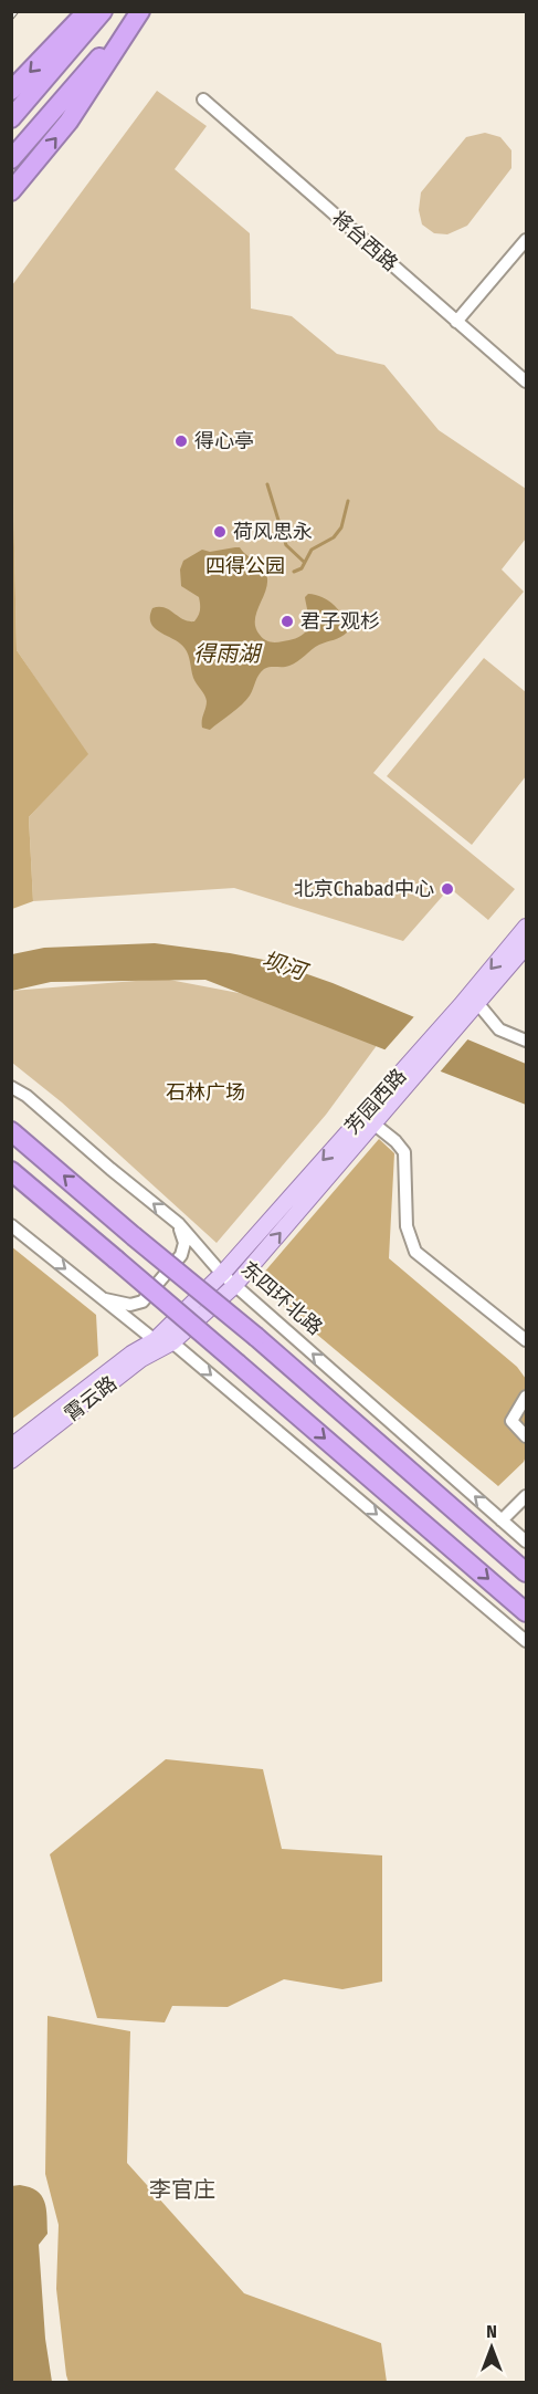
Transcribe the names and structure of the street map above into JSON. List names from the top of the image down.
{
  "streets": {
    "main road": ["芳园西路", "霄云路"],
    "street": ["将台西路", "东四环北路"]
  },
  "crossings": [
    ["芳园西路", "东四环北路"],
    ["芳园西路", "霄云路"]
  ],
  "districts": ["李官庄"],
  "water": ["得雨湖", "坝河"],
  "parks": ["四得公园", "石林广场"],
  "places": [
    "得心亭",
    "荷风思永",
    "君子观杉",
    "北京Chabad中心"
  ],
  "north": "top"
}
